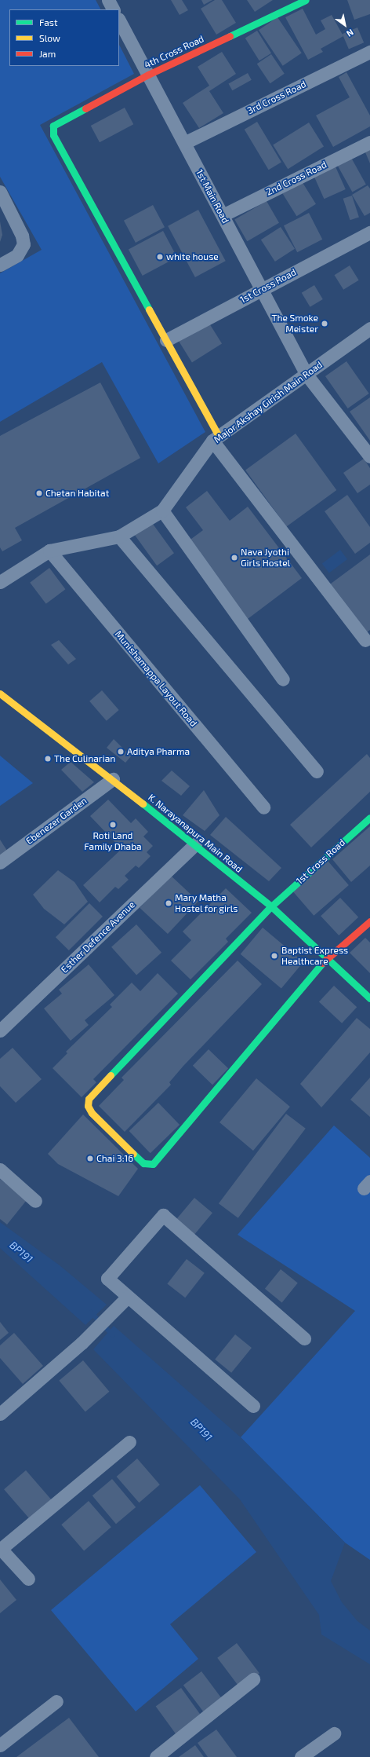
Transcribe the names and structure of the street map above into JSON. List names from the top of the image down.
{
  "streets": {
    "street": [
      "4th Cross Road",
      "3rd Cross Road",
      "2nd Cross Road",
      "1st Main Road",
      "1st Cross Road",
      "Major Akshay Girish Main Road",
      "Munishamappa Layout Road",
      "Ebenezer Garden",
      "K. Narayanapura Main Road",
      "Esther Defence Avenue"
    ]
  },
  "crossings": [
    ["4th Cross Road", "1st Main Road"],
    ["4th Cross Road", "1st Cross Road"],
    ["3rd Cross Road", "1st Main Road"],
    ["2nd Cross Road", "1st Main Road"],
    ["1st Main Road", "1st Cross Road"],
    ["1st Main Road", "Major Akshay Girish Main Road"],
    ["1st Cross Road", "K. Narayanapura Main Road"],
    ["Major Akshay Girish Main Road", "Munishamappa Layout Road"],
    ["Ebenezer Garden", "K. Narayanapura Main Road"],
    ["K. Narayanapura Main Road", "Esther Defence Avenue"]
  ],
  "water": ["BP191"],
  "places": [
    "white house",
    "The Smoke Meister",
    "Chetan Habitat",
    "Nava Jyothi Girls Hostel",
    "Aditya Pharma",
    "The Culinarian",
    "Roti Land Family Dhaba",
    "Mary Matha Hostel for girls",
    "Baptist Express Healthcare",
    "Chai 3:16"
  ],
  "legend": ["Fast", "Slow", "Jam"],
  "north": "bottom right"
}
